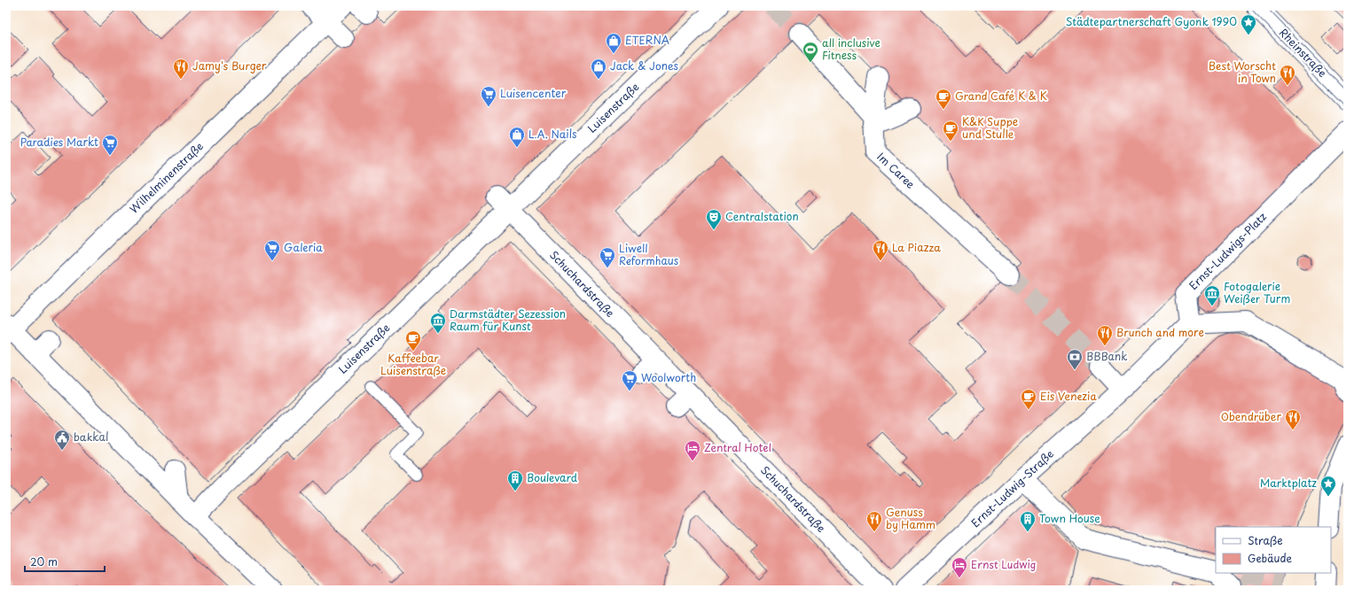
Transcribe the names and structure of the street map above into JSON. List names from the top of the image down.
{
  "streets": {
    "street": [
      "Rheinstraße",
      "Luisenstraße",
      "Im Caree",
      "Wilhelminenstraße",
      "Ernst-Ludwigs-Platz",
      "Schuchardstraße",
      "Ernst-Ludwig-Straße"
    ]
  },
  "crossings": [
    ["Luisenstraße", "Schuchardstraße"],
    ["Ernst-Ludwigs-Platz", "Ernst-Ludwig-Straße"]
  ],
  "places": {
    "place": ["Städtepartnerschaft Gyonk 1990", "Marktplatz"],
    "shop": ["ETERNA", "Jack & Jones", "L.A. Nails"],
    "sports": ["all inclusive Fitness"],
    "restaurant": [
      "Jamy's Burger",
      "Best Worscht in Town",
      "La Piazza",
      "Brunch and more",
      "Obendrüber",
      "Genuss by Hamm"
    ],
    "supermarket": [
      "Luisencenter",
      "Paradies Markt",
      "Galeria",
      "Liwell Reformhaus",
      "Woolworth"
    ],
    "cafe": [
      "Grand Café K & K",
      "K&K Suppe und Stulle",
      "Kaffeebar Luisenstraße",
      "Eis Venezia"
    ],
    "theatre": ["Centralstation"],
    "museum": ["Fotogalerie Weißer Turm", "Darmstädter Sezession Raum für Kunst"],
    "bank": ["BBBank"],
    "public building": ["bakkal"],
    "hotel": ["Zentral Hotel", "Ernst Ludwig"],
    "building": ["Boulevard", "Town House"]
  },
  "legend": ["Straße", "Gebäude"],
  "scale_bar": "20 m"
}
